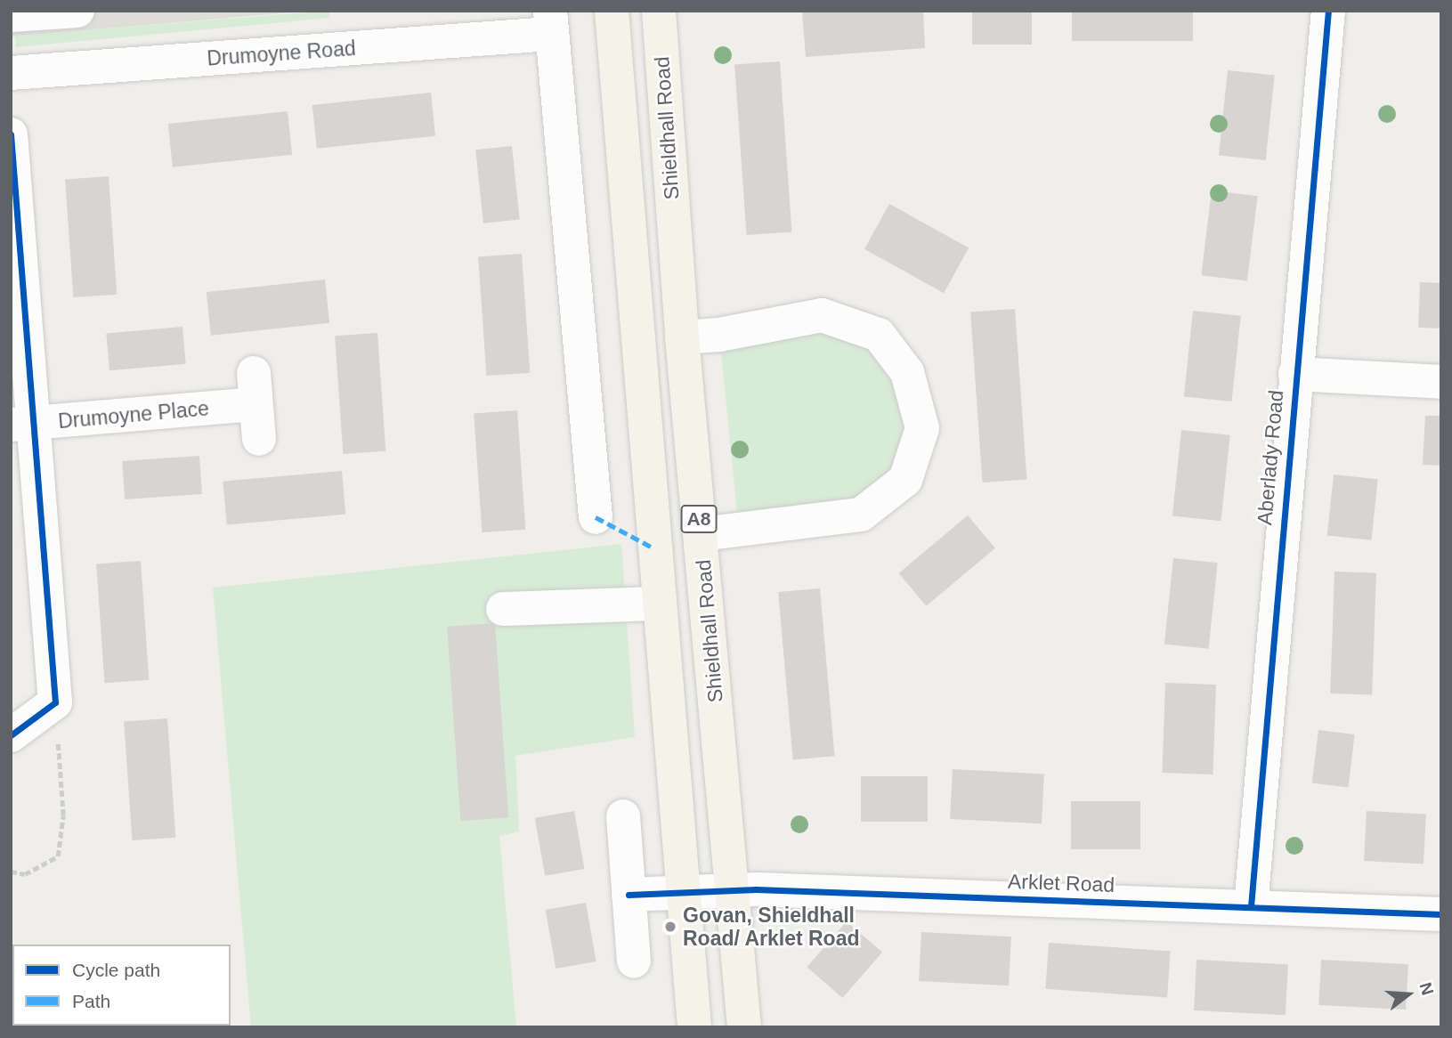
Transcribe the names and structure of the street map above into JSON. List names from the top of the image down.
{
  "streets": {
    "main road": ["Shieldhall Road", "A8"],
    "street": [
      "Drumoyne Road",
      "Drumoyne Place",
      "Aberlady Road",
      "Arklet Road"
    ]
  },
  "crossings": [
    ["Shieldhall Road", "Arklet Road"],
    ["Aberlady Road", "Arklet Road"],
    ["A8", "Arklet Road"]
  ],
  "places": ["Govan, Shieldhall Road/ Arklet Road"],
  "legend": ["Cycle path", "Path"],
  "north": "right"
}
